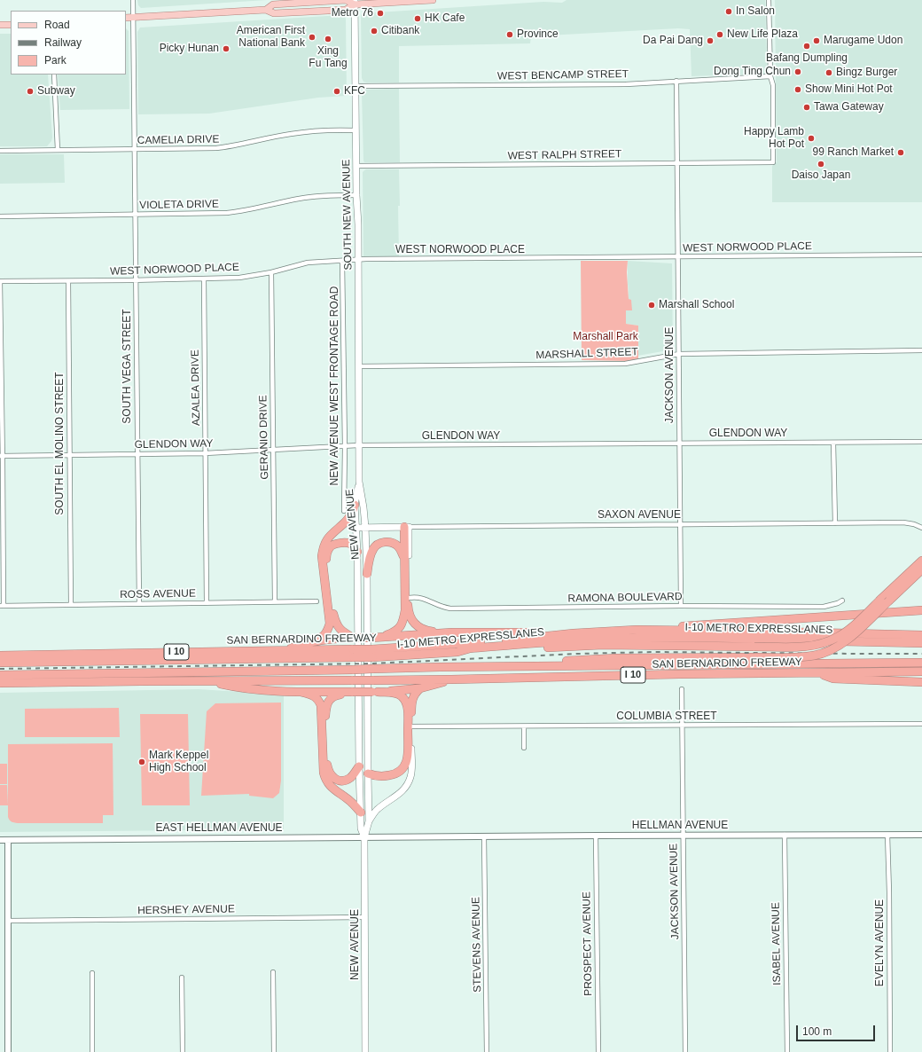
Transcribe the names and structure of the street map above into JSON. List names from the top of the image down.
{
  "streets": {
    "highway": ["I-10 METRO EXPRESSLANES", "SAN BERNARDINO FREEWAY", "I 10"],
    "main road": ["SOUTH NEW AVENUE", "SAXON AVENUE", "NEW AVENUE"],
    "street": [
      "WEST BENCAMP STREET",
      "CAMELIA DRIVE",
      "WEST RALPH STREET",
      "VIOLETA DRIVE",
      "WEST NORWOOD PLACE",
      "MARSHALL STREET",
      "SOUTH VEGA STREET",
      "JACKSON AVENUE",
      "NEW AVENUE WEST FRONTAGE ROAD",
      "AZALEA DRIVE",
      "GLENDON WAY",
      "GERANIO DRIVE",
      "SOUTH EL MOLINO STREET",
      "ROSS AVENUE",
      "RAMONA BOULEVARD",
      "COLUMBIA STREET",
      "HELLMAN AVENUE",
      "EAST HELLMAN AVENUE",
      "HERSHEY AVENUE",
      "EVELYN AVENUE",
      "PROSPECT AVENUE",
      "ISABEL AVENUE",
      "STEVENS AVENUE"
    ]
  },
  "crossings": [
    ["WEST BENCAMP STREET", "WEST RALPH STREET"],
    ["WEST BENCAMP STREET", "SOUTH NEW AVENUE"],
    ["WEST BENCAMP STREET", "JACKSON AVENUE"],
    ["CAMELIA DRIVE", "SOUTH NEW AVENUE"],
    ["CAMELIA DRIVE", "SOUTH VEGA STREET"],
    ["WEST RALPH STREET", "SOUTH NEW AVENUE"],
    ["WEST RALPH STREET", "JACKSON AVENUE"],
    ["VIOLETA DRIVE", "SOUTH NEW AVENUE"],
    ["VIOLETA DRIVE", "SOUTH VEGA STREET"],
    ["SOUTH NEW AVENUE", "WEST NORWOOD PLACE"],
    ["SOUTH NEW AVENUE", "MARSHALL STREET"],
    ["SOUTH NEW AVENUE", "GLENDON WAY"],
    ["WEST NORWOOD PLACE", "SOUTH VEGA STREET"],
    ["WEST NORWOOD PLACE", "JACKSON AVENUE"],
    ["WEST NORWOOD PLACE", "NEW AVENUE WEST FRONTAGE ROAD"],
    ["WEST NORWOOD PLACE", "AZALEA DRIVE"],
    ["WEST NORWOOD PLACE", "GERANIO DRIVE"],
    ["WEST NORWOOD PLACE", "SOUTH EL MOLINO STREET"],
    ["MARSHALL STREET", "JACKSON AVENUE"],
    ["SOUTH VEGA STREET", "GLENDON WAY"],
    ["SOUTH VEGA STREET", "ROSS AVENUE"],
    ["JACKSON AVENUE", "GLENDON WAY"],
    ["JACKSON AVENUE", "SAXON AVENUE"],
    ["JACKSON AVENUE", "RAMONA BOULEVARD"],
    ["JACKSON AVENUE", "COLUMBIA STREET"],
    ["JACKSON AVENUE", "HELLMAN AVENUE"],
    ["NEW AVENUE WEST FRONTAGE ROAD", "GLENDON WAY"],
    ["AZALEA DRIVE", "GLENDON WAY"],
    ["AZALEA DRIVE", "ROSS AVENUE"],
    ["GLENDON WAY", "GERANIO DRIVE"],
    ["GLENDON WAY", "SOUTH EL MOLINO STREET"],
    ["GERANIO DRIVE", "ROSS AVENUE"],
    ["SOUTH EL MOLINO STREET", "ROSS AVENUE"],
    ["SAXON AVENUE", "NEW AVENUE"],
    ["NEW AVENUE", "EAST HELLMAN AVENUE"],
    ["NEW AVENUE", "HERSHEY AVENUE"],
    ["I-10 METRO EXPRESSLANES", "SAN BERNARDINO FREEWAY"],
    ["HELLMAN AVENUE", "EAST HELLMAN AVENUE"],
    ["HELLMAN AVENUE", "EVELYN AVENUE"],
    ["HELLMAN AVENUE", "PROSPECT AVENUE"],
    ["HELLMAN AVENUE", "ISABEL AVENUE"],
    ["HELLMAN AVENUE", "STEVENS AVENUE"]
  ],
  "parks": ["Marshall Park"],
  "places": [
    "In Salon",
    "Metro 76",
    "HK Cafe",
    "Citibank",
    "Province",
    "New Life Plaza",
    "American First National Bank",
    "Xing Fu Tang",
    "Da Pai Dang",
    "Marugame Udon",
    "Bafang Dumpling",
    "Picky Hunan",
    "Dong Ting Chun",
    "Bingz Burger",
    "Show Mini Hot Pot",
    "Subway",
    "KFC",
    "Tawa Gateway",
    "Happy Lamb Hot Pot",
    "99 Ranch Market",
    "Daiso Japan",
    "Marshall School",
    "Mark Keppel High School"
  ],
  "legend": ["Road", "Railway", "Park"],
  "scale_bar": "100 m"
}
